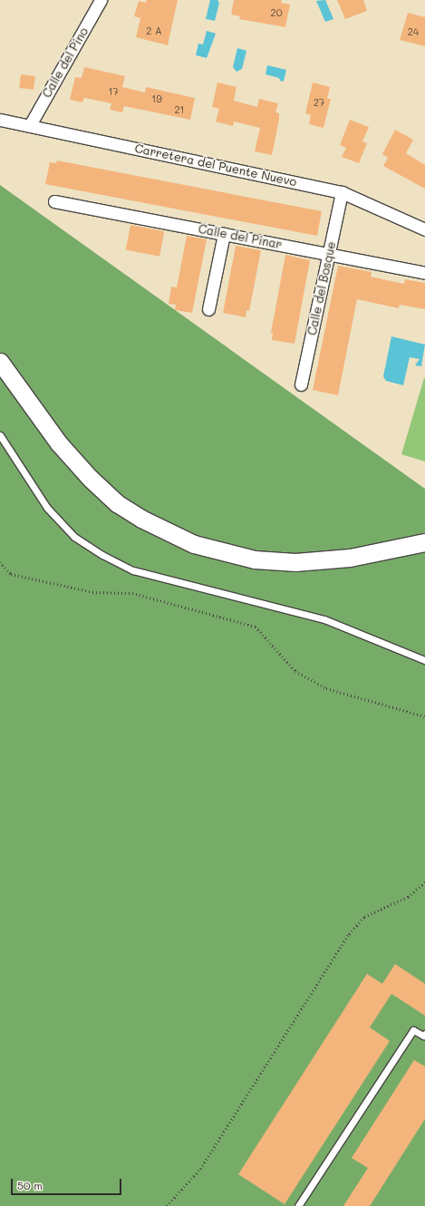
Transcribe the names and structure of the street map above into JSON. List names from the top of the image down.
{
  "streets": {
    "street": [
      "Calle del Pino",
      "Carretera del Puente Nuevo",
      "Calle del Pinar",
      "Calle del Bosque"
    ]
  },
  "crossings": [
    ["Calle del Pino", "Carretera del Puente Nuevo"],
    ["Carretera del Puente Nuevo", "Calle del Bosque"],
    ["Calle del Pinar", "Calle del Bosque"]
  ],
  "house_numbers": [
    "20",
    "2 A",
    "24",
    "17",
    "19",
    "27",
    "21"
  ],
  "scale_bar": "50 m"
}
